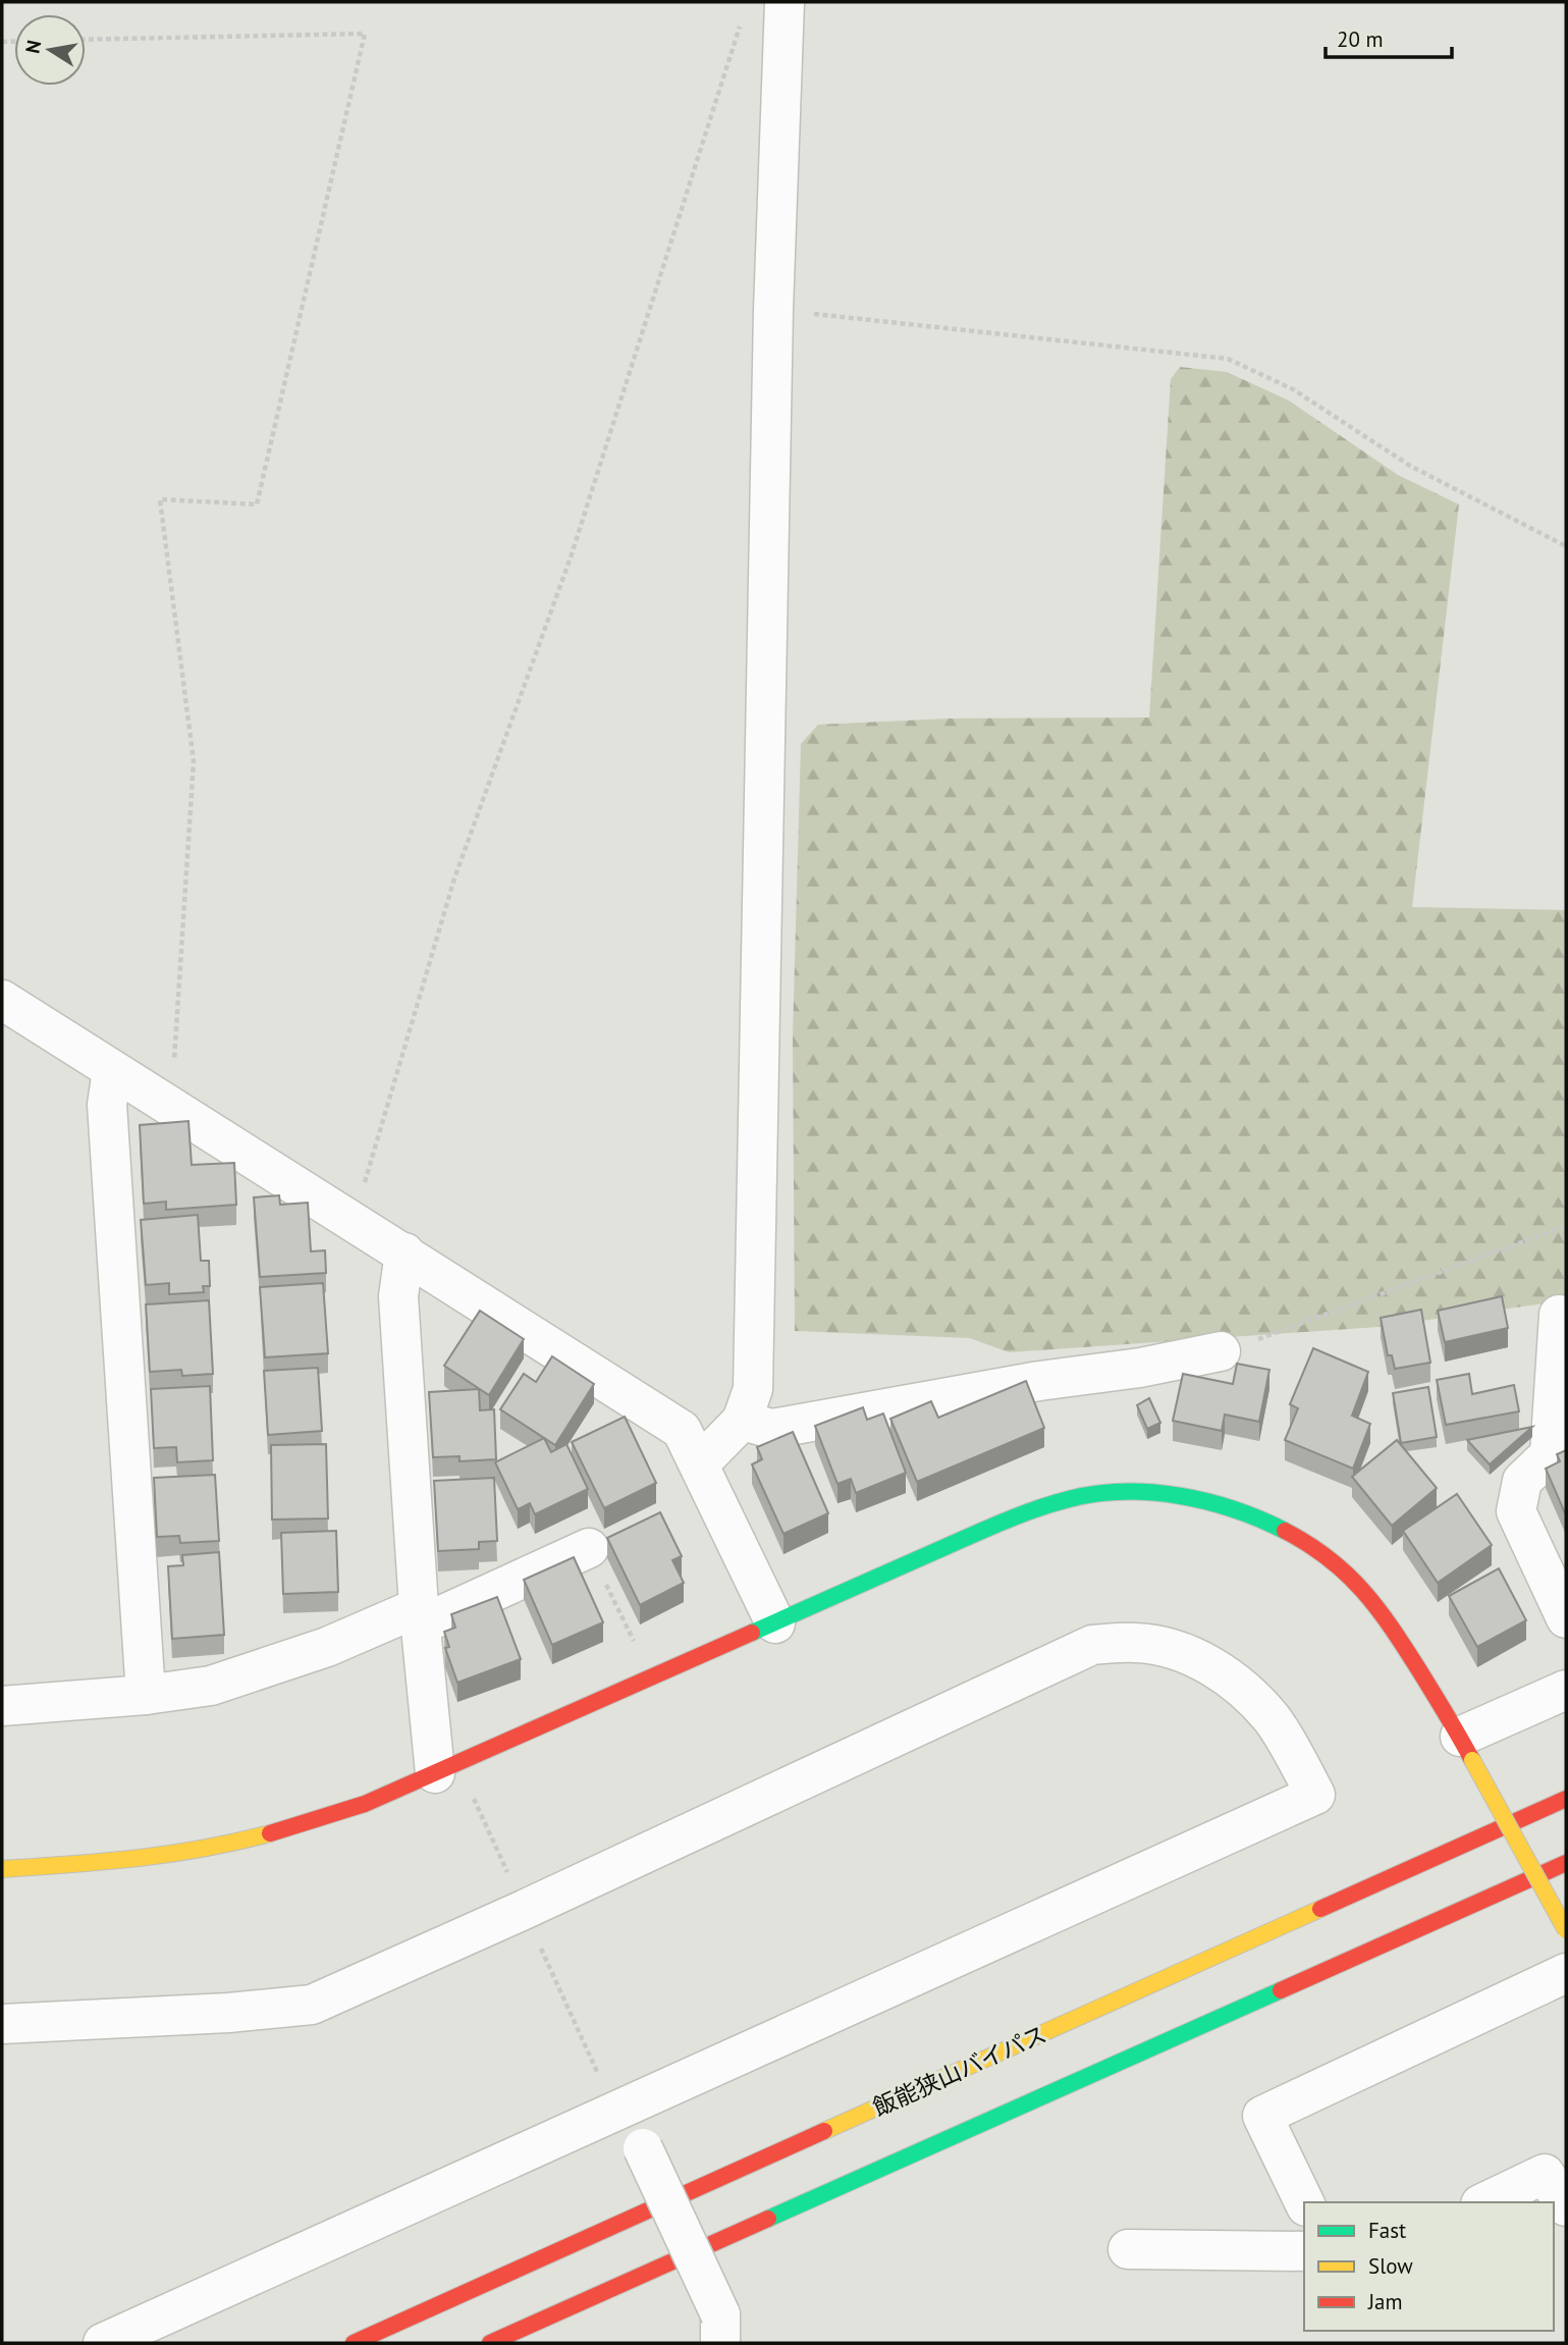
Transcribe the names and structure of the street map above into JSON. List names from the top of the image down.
{
  "streets": {
    "main road": ["飯能狭山バイパス"]
  },
  "legend": ["Fast", "Slow", "Jam"],
  "scale_bar": "20 m",
  "north": "left"
}
